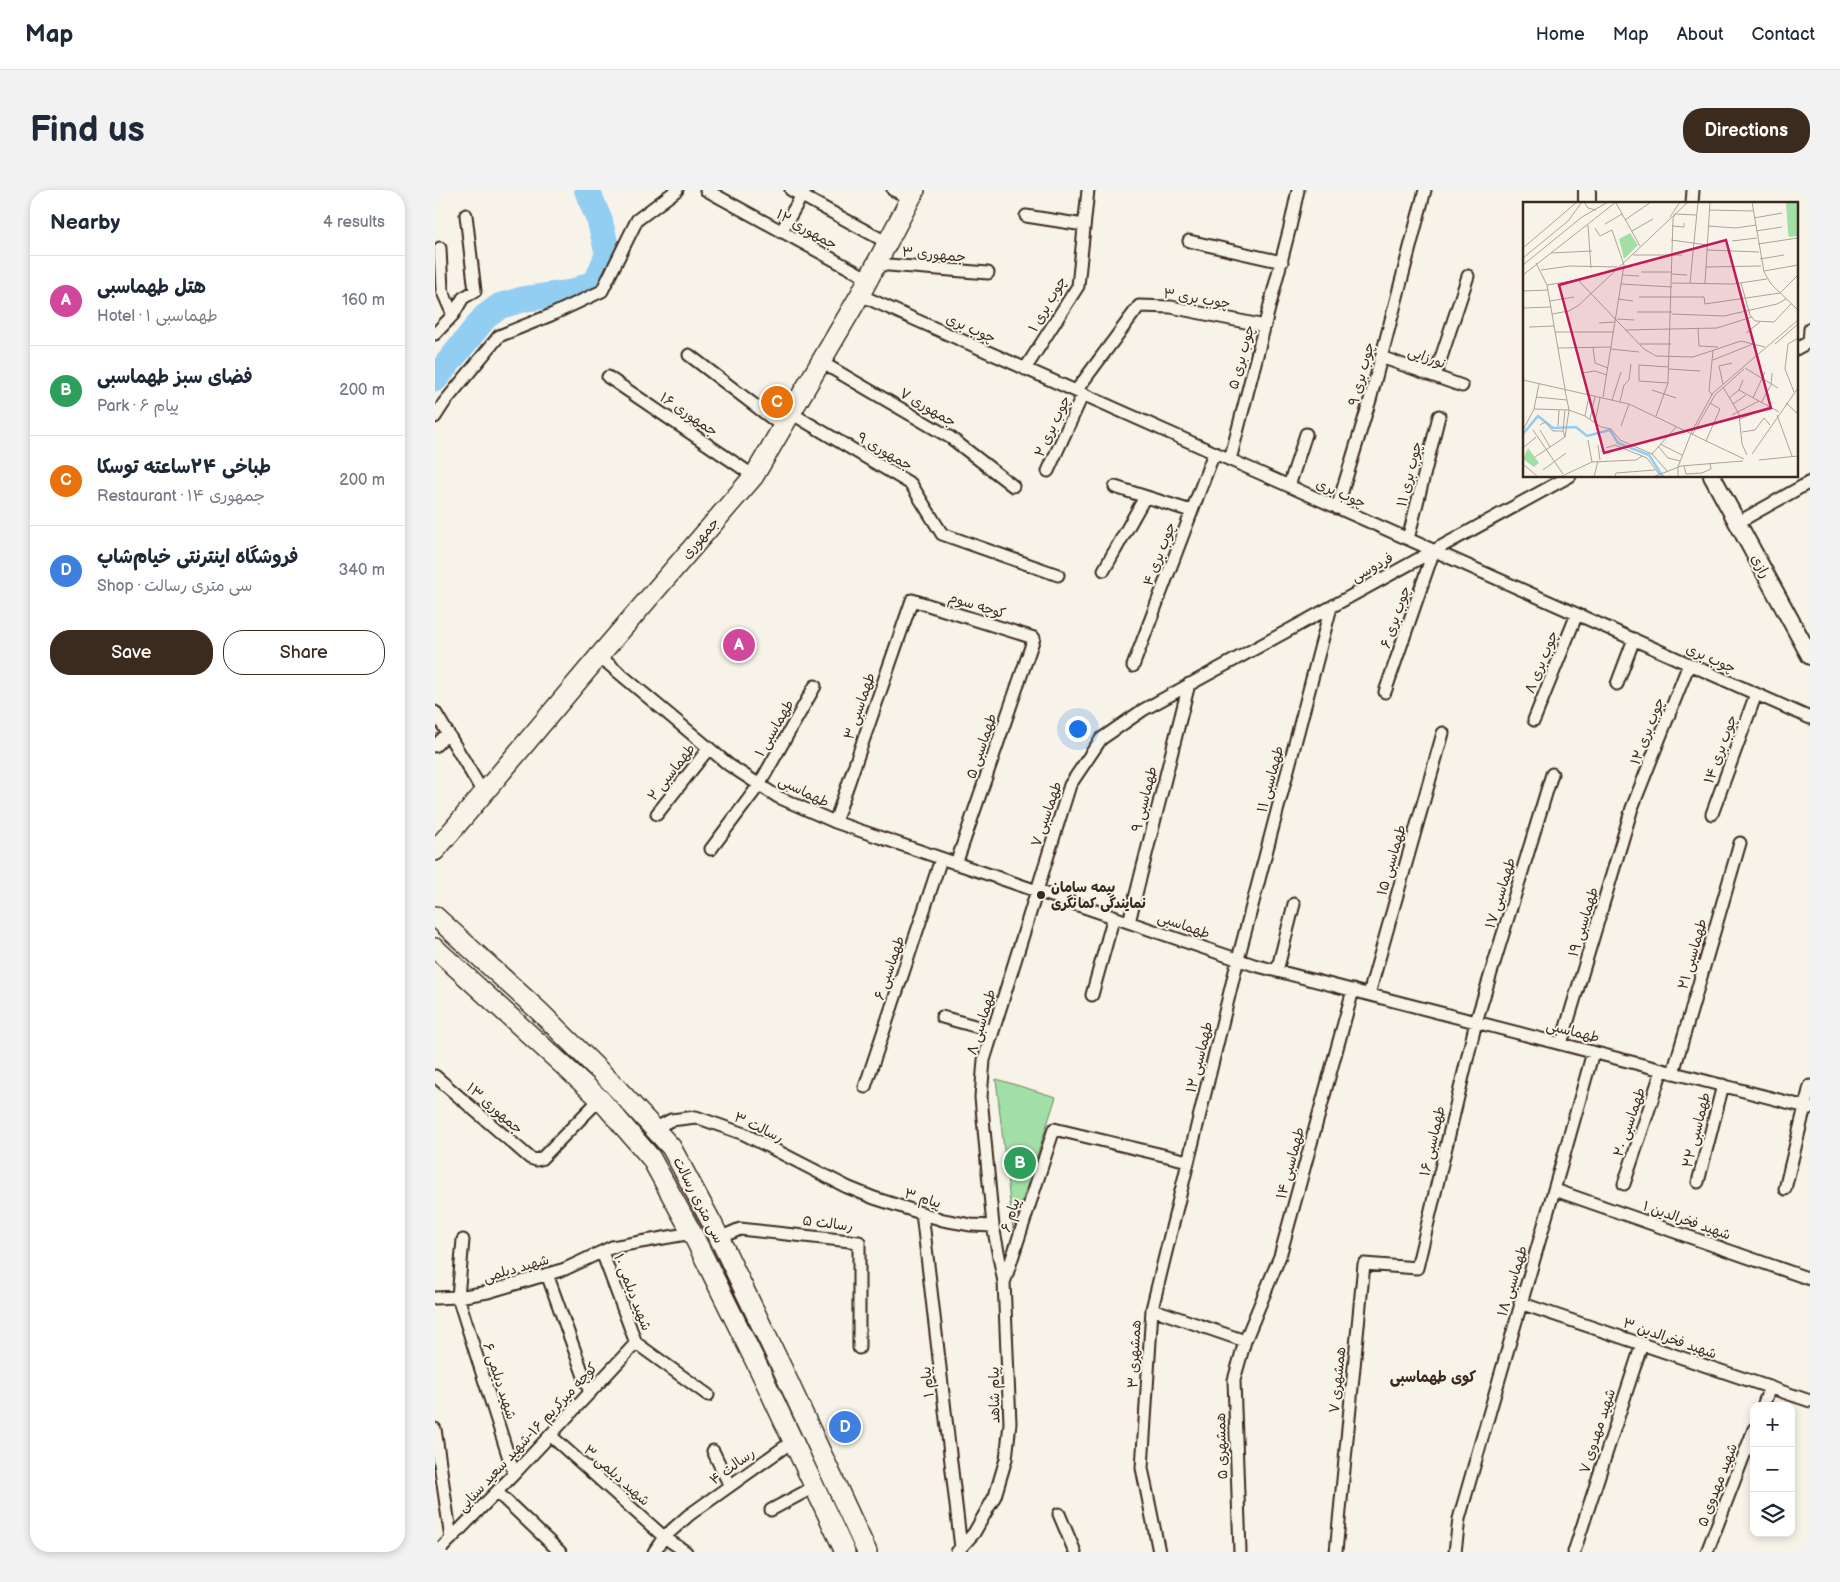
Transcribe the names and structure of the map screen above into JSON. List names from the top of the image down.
{
  "streets": {
    "main road": ["جمهوری", "رازی", "سی متری رسالت"],
    "street": [
      "۱۲ جمهوری",
      "۳ جمهوری",
      "۳ چوب بری",
      "۱ چوب بری",
      "چوب بری",
      "۵ چوب بری",
      "نورزایی",
      "۹ چوب بری",
      "۷ جمهوری",
      "۱۶ جمهوری",
      "۲ چوب بری",
      "۹ جمهوری",
      "۱۱ چوب بری",
      "۴ چوب بری",
      "فردوسی",
      "کوچه سوم",
      "۶ چوب بری",
      "۸ چوب بری",
      "۳ طهماسبی",
      "۱ طهماسبی",
      "۱۲ چوب بری",
      "۵ طهماسبی",
      "۱۴ چوب بری",
      "۲ طهماسبی",
      "۱۱ طهماسبی",
      "طهماسبی",
      "۹ طهماسبی",
      "۷ طهماسبی",
      "۱۵ طهماسبی",
      "۱۷ طهماسبی",
      "۱۹ طهماسبی",
      "۲۱ طهماسبی",
      "۶ طهماسبی",
      "۸ طهماسبی",
      "۱۲ طهماسبی",
      "۱۳ جمهوری",
      "۲۰ طهماسبی",
      "۳ رسالت",
      "۲۲ طهماسبی",
      "۱۶ طهماسبی",
      "۱۴ طهماسبی",
      "۳ پیام",
      "۶ پیام",
      "۱ شهید فخرالدین",
      "۵ رسالت",
      "شهید دیلمی",
      "۱۸ طهماسبی",
      "۱۰ شهید دیلمی",
      "۳ شهید فخرالدین",
      "۳ همشهری",
      "۷ همشهری",
      "۶ شهید دیلمی",
      "۱ پیام",
      "پیام شاهد",
      "۷ شهید مهدوی",
      "کوچه میرکریم ۱۶-شهید سعید سنایی",
      "۵ همشهری",
      "۴ رسالت",
      "شهید دیلمی ۳",
      "۵ شهید مهدوی"
    ]
  },
  "crossings": [
    ["۱۲ جمهوری", "۳ جمهوری"],
    ["۱۲ جمهوری", "چوب بری"],
    ["۱۲ جمهوری", "جمهوری"],
    ["۳ جمهوری", "چوب بری"],
    ["۳ جمهوری", "جمهوری"],
    ["۳ چوب بری", "چوب بری"],
    ["۳ چوب بری", "۵ چوب بری"],
    ["۳ چوب بری", "۲ چوب بری"],
    ["۱ چوب بری", "چوب بری"],
    ["چوب بری", "۵ چوب بری"],
    ["چوب بری", "۹ چوب بری"],
    ["چوب بری", "۲ چوب بری"],
    ["چوب بری", "۱۱ چوب بری"],
    ["چوب بری", "جمهوری"],
    ["چوب بری", "۴ چوب بری"],
    ["چوب بری", "فردوسی"],
    ["چوب بری", "۶ چوب بری"],
    ["چوب بری", "۸ چوب بری"],
    ["چوب بری", "۱۲ چوب بری"],
    ["چوب بری", "۱۴ چوب بری"],
    ["نورزایی", "۹ چوب بری"],
    ["۷ جمهوری", "جمهوری"],
    ["۱۶ جمهوری", "جمهوری"],
    ["۹ جمهوری", "جمهوری"],
    ["جمهوری", "طهماسبی"],
    ["فردوسی", "۶ چوب بری"],
    ["فردوسی", "۱۱ طهماسبی"],
    ["فردوسی", "۹ طهماسبی"],
    ["فردوسی", "۷ طهماسبی"],
    ["کوچه سوم", "۳ طهماسبی"],
    ["کوچه سوم", "۵ طهماسبی"],
    ["۳ طهماسبی", "طهماسبی"],
    ["۱ طهماسبی", "طهماسبی"],
    ["۱۲ چوب بری", "۱۹ طهماسبی"],
    ["۵ طهماسبی", "طهماسبی"],
    ["۲ طهماسبی", "طهماسبی"],
    ["۱۱ طهماسبی", "طهماسبی"],
    ["۱۱ طهماسبی", "۱۲ طهماسبی"],
    ["طهماسبی", "۹ طهماسبی"],
    ["طهماسبی", "۷ طهماسبی"],
    ["طهماسبی", "۱۵ طهماسبی"],
    ["طهماسبی", "۱۷ طهماسبی"],
    ["طهماسبی", "۱۹ طهماسبی"],
    ["طهماسبی", "۲۱ طهماسبی"],
    ["طهماسبی", "۶ طهماسبی"],
    ["طهماسبی", "۸ طهماسبی"],
    ["طهماسبی", "۱۲ طهماسبی"],
    ["طهماسبی", "۲۰ طهماسبی"],
    ["طهماسبی", "۲۲ طهماسبی"],
    ["طهماسبی", "۱۶ طهماسبی"],
    ["طهماسبی", "۱۴ طهماسبی"],
    ["طهماسبی", "۱۸ طهماسبی"],
    ["۹ طهماسبی", "۷ طهماسبی"],
    ["۷ طهماسبی", "۸ طهماسبی"],
    ["۱۷ طهماسبی", "۱۶ طهماسبی"],
    ["۲۱ طهماسبی", "۲۰ طهماسبی"],
    ["۸ طهماسبی", "۳ پیام"],
    ["۸ طهماسبی", "پیام شاهد"],
    ["۱۲ طهماسبی", "۶ پیام"],
    ["۱۲ طهماسبی", "۳ همشهری"],
    ["۱۳ جمهوری", "سی متری رسالت"],
    ["۳ رسالت", "۳ پیام"],
    ["۳ رسالت", "سی متری رسالت"],
    ["۱۶ طهماسبی", "۷ همشهری"],
    ["۱۴ طهماسبی", "۵ همشهری"],
    ["۳ پیام", "۱ پیام"],
    ["۳ پیام", "پیام شاهد"],
    ["سی متری رسالت", "۵ رسالت"],
    ["سی متری رسالت", "شهید دیلمی"],
    ["سی متری رسالت", "۴ رسالت"],
    ["۶ پیام", "۳ همشهری"],
    ["۶ پیام", "پیام شاهد"],
    ["۱ شهید فخرالدین", "۱۸ طهماسبی"],
    ["شهید دیلمی", "۱۰ شهید دیلمی"],
    ["شهید دیلمی", "۶ شهید دیلمی"],
    ["۱۸ طهماسبی", "۳ شهید فخرالدین"],
    ["۱۰ شهید دیلمی", "کوچه میرکریم ۱۶-شهید سعید سنایی"],
    ["۳ شهید فخرالدین", "۷ شهید مهدوی"],
    ["۶ شهید دیلمی", "کوچه میرکریم ۱۶-شهید سعید سنایی"],
    ["۱ پیام", "پیام شاهد"],
    ["کوچه میرکریم ۱۶-شهید سعید سنایی", "شهید دیلمی ۳"],
    ["۴ رسالت", "شهید دیلمی ۳"]
  ],
  "districts": ["کوی طهماسبی"],
  "places": ["بیمه سامان نمایندگی کمانگری"],
  "page": {
    "header": "Map",
    "nav": [
      "Home",
      "Map",
      "About",
      "Contact"
    ],
    "buttons": [
      "Directions",
      ["Save", "Share"]
    ],
    "title": "Find us",
    "heading": ["Nearby", "4 results"],
    "list": [
      {
        "mark": "A",
        "name": "هتل طهماسبی",
        "note": "Hotel · ۱ طهماسبی",
        "value": "160 m"
      },
      {
        "mark": "B",
        "name": "فضای سبز طهماسبی",
        "note": "Park · ۶ پیام",
        "value": "200 m"
      },
      {
        "mark": "C",
        "name": "طباخی ۲۴ساعته توسکا",
        "note": "Restaurant · ۱۴ جمهوری",
        "value": "200 m"
      },
      {
        "mark": "D",
        "name": "فروشگاه اینترنتی خیام‌شاپ",
        "note": "Shop · سی متری رسالت",
        "value": "340 m"
      }
    ],
    "pins": [
      "C",
      "A",
      "B",
      "D"
    ],
    "map_buttons": ["+", "−"]
  }
}
